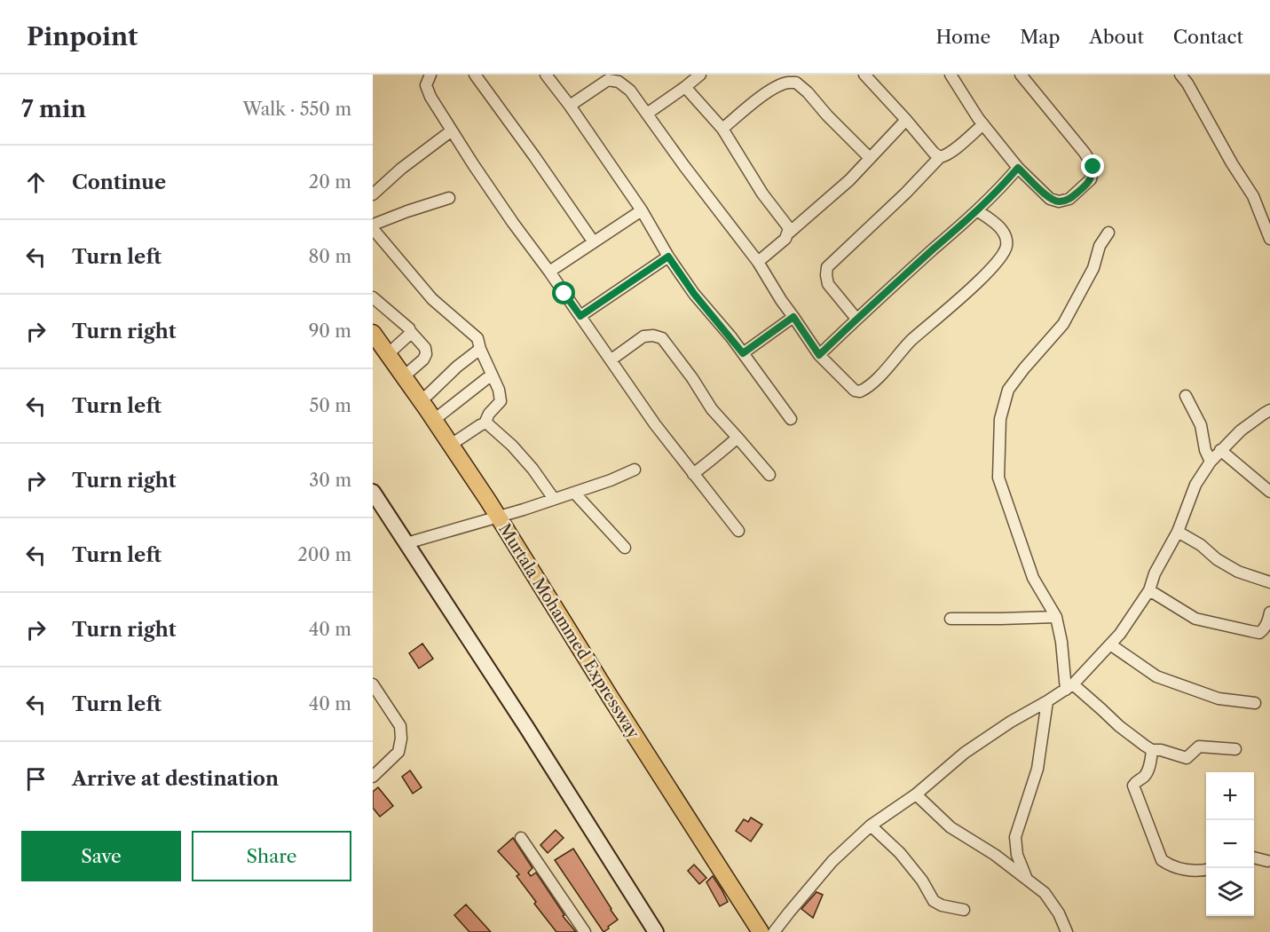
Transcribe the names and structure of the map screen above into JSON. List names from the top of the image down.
{
  "streets": {
    "main road": ["Murtala Mohammed Expressway"]
  },
  "page": {
    "header": "Pinpoint",
    "nav": [
      "Home",
      "Map",
      "About",
      "Contact"
    ],
    "heading": ["7 min", "Walk · 550 m"],
    "list": [
      ["Continue", "20 m"],
      ["Turn left", "80 m"],
      ["Turn right", "90 m"],
      ["Turn left", "50 m"],
      ["Turn right", "30 m"],
      ["Turn left", "200 m"],
      ["Turn right", "40 m"],
      ["Turn left", "40 m"],
      "Arrive at destination"
    ],
    "map_buttons": ["+", "−"],
    "buttons": ["Save", "Share"]
  }
}
